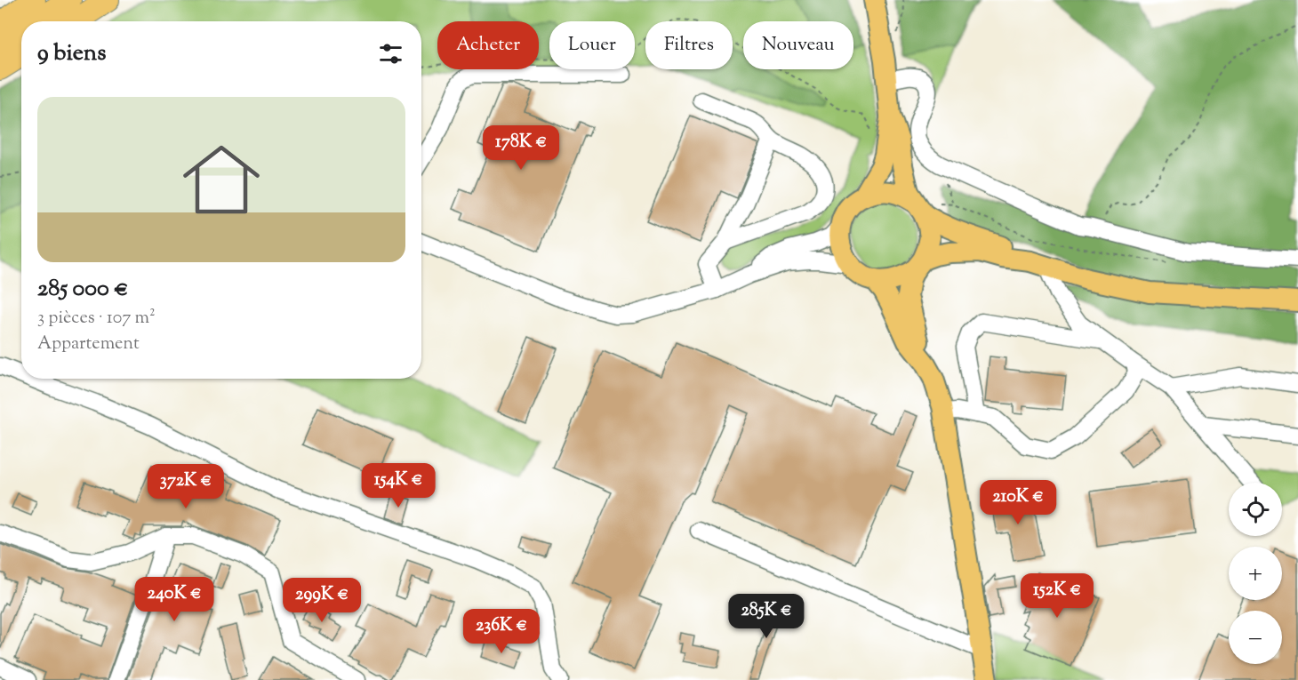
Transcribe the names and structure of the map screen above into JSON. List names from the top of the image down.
{
  "page": {
    "chip": [
      "Acheter",
      "Louer",
      "Filtres",
      "Nouveau"
    ],
    "heading": "9 biens",
    "list": [
      {
        "name": "285 000 €",
        "note": "3 pièces · 107 m² · Appartement"
      }
    ],
    "price": [
      "178K €",
      "154K €",
      "372K €",
      "210K €",
      "152K €",
      "240K €",
      "299K €",
      "285K €",
      "236K €"
    ],
    "map_buttons": ["+", "−"]
  }
}
